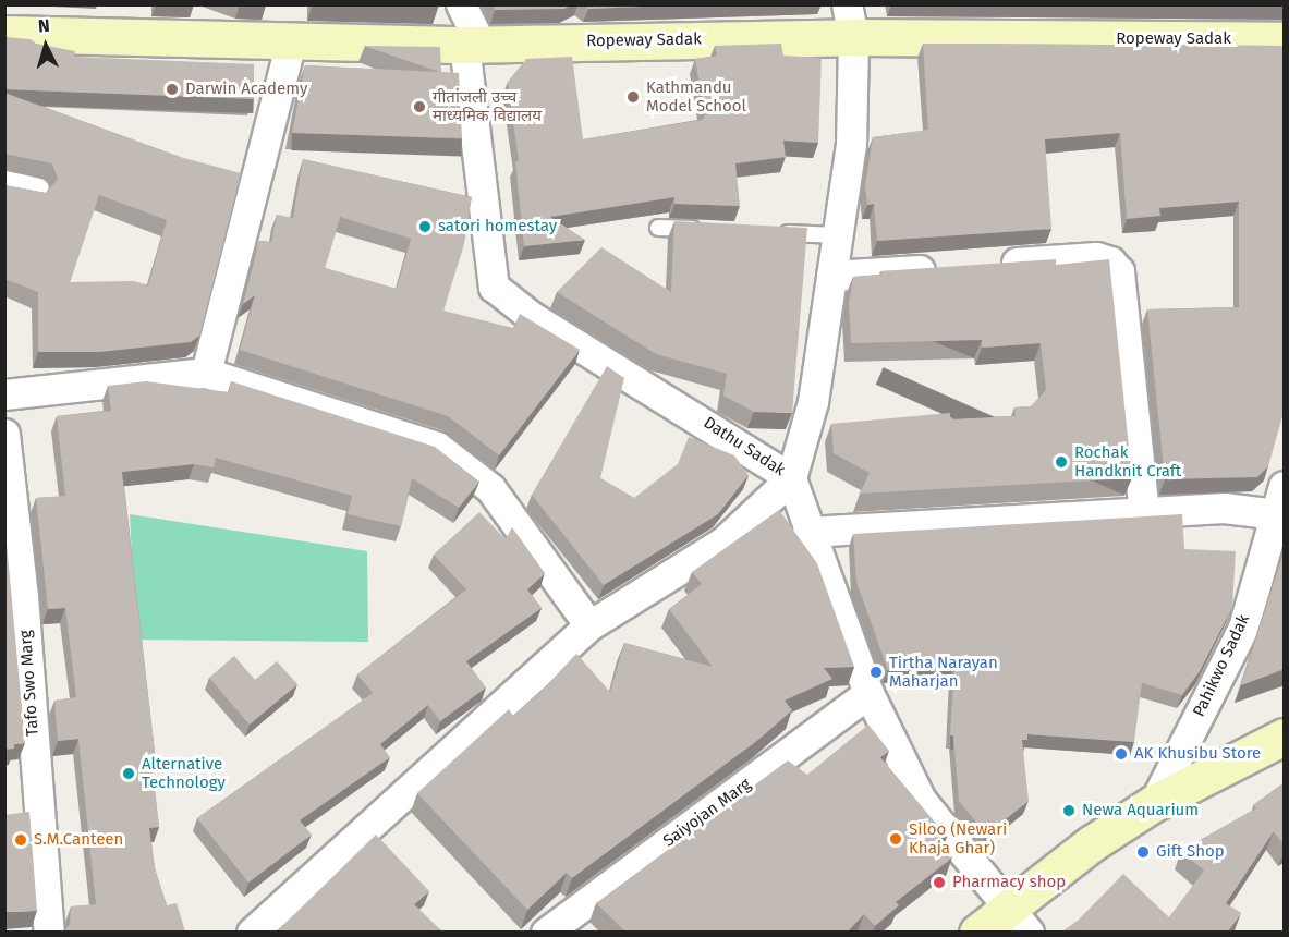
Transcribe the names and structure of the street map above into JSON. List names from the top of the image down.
{
  "streets": {
    "main road": ["Ropeway Sadak"],
    "street": [
      "Dathu Sadak",
      "Pahikwo Sadak",
      "Tafo Swo Marg",
      "Saiyojan Marg"
    ]
  },
  "crossings": [
    ["Ropeway Sadak", "Dathu Sadak"],
    ["Dathu Sadak", "Saiyojan Marg"]
  ],
  "places": [
    "Darwin Academy",
    "Kathmandu Model School",
    "गीतांजली उच्च माध्यमिक विद्यालय",
    "satori homestay",
    "Rochak Handknit Craft",
    "Tirtha Narayan Maharjan",
    "AK Khusibu Store",
    "Alternative Technology",
    "Newa Aquarium",
    "Siloo (Newari Khaja Ghar)",
    "S.M.Canteen",
    "Gift Shop",
    "Pharmacy shop"
  ],
  "north": "top"
}
